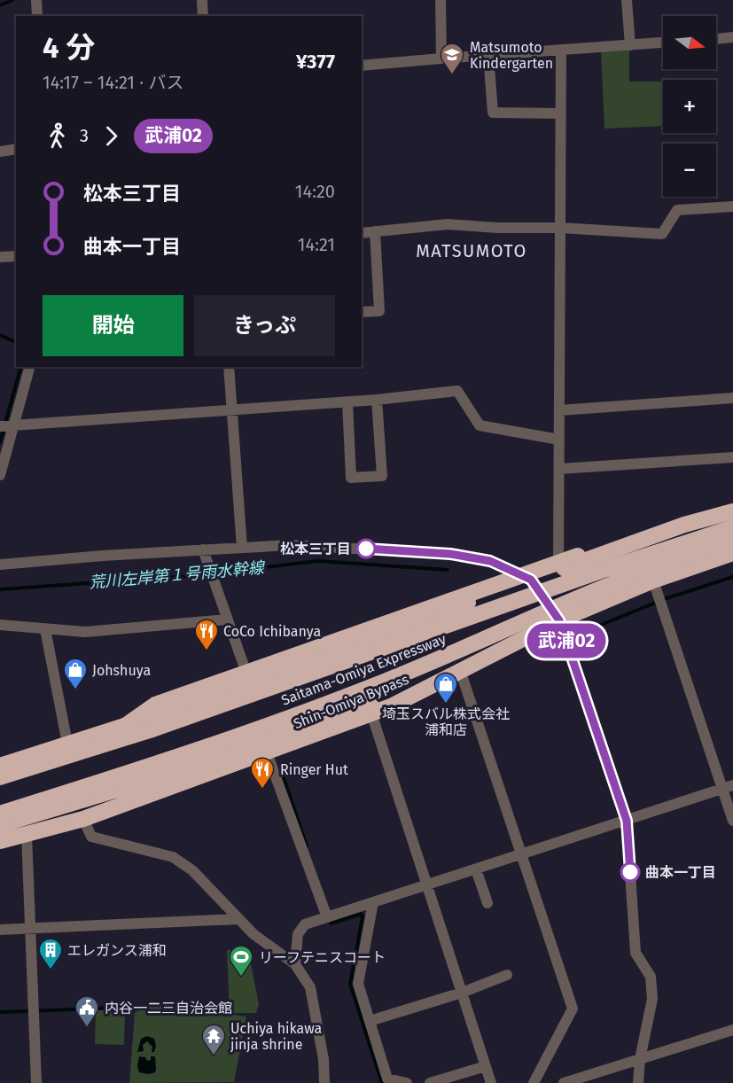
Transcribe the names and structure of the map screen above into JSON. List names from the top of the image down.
{
  "streets": {
    "highway": ["Saitama-Omiya Expressway", "Shin-Omiya Bypass"]
  },
  "districts": ["MATSUMOTO"],
  "water": ["荒川左岸第１号雨水幹線"],
  "places": {
    "school or university": ["Matsumoto Kindergarten"],
    "other": ["松本三丁目", "曲本一丁目"],
    "restaurant": ["CoCo Ichibanya", "Ringer Hut"],
    "shop": ["Johshuya", "埼玉スバル株式会社 浦和店"],
    "building": ["エレガンス浦和"],
    "sports": ["リーフテニスコート"],
    "public building": ["内谷一二三自治会館"],
    "temple": ["Uchiya hikawa jinja shrine"]
  },
  "lines": ["bus line 武浦02"],
  "north": "right",
  "page": {
    "on_map": "武浦02",
    "map_buttons": ["+", "−"],
    "heading": ["4 分", "14:17 – 14:21 · バス", "¥377"],
    "legs": ["3", "武浦02"],
    "list": [
      {
        "name": "松本三丁目",
        "value": "14:20"
      },
      {
        "name": "曲本一丁目",
        "value": "14:21"
      }
    ],
    "buttons": ["開始", "きっぷ"]
  }
}
